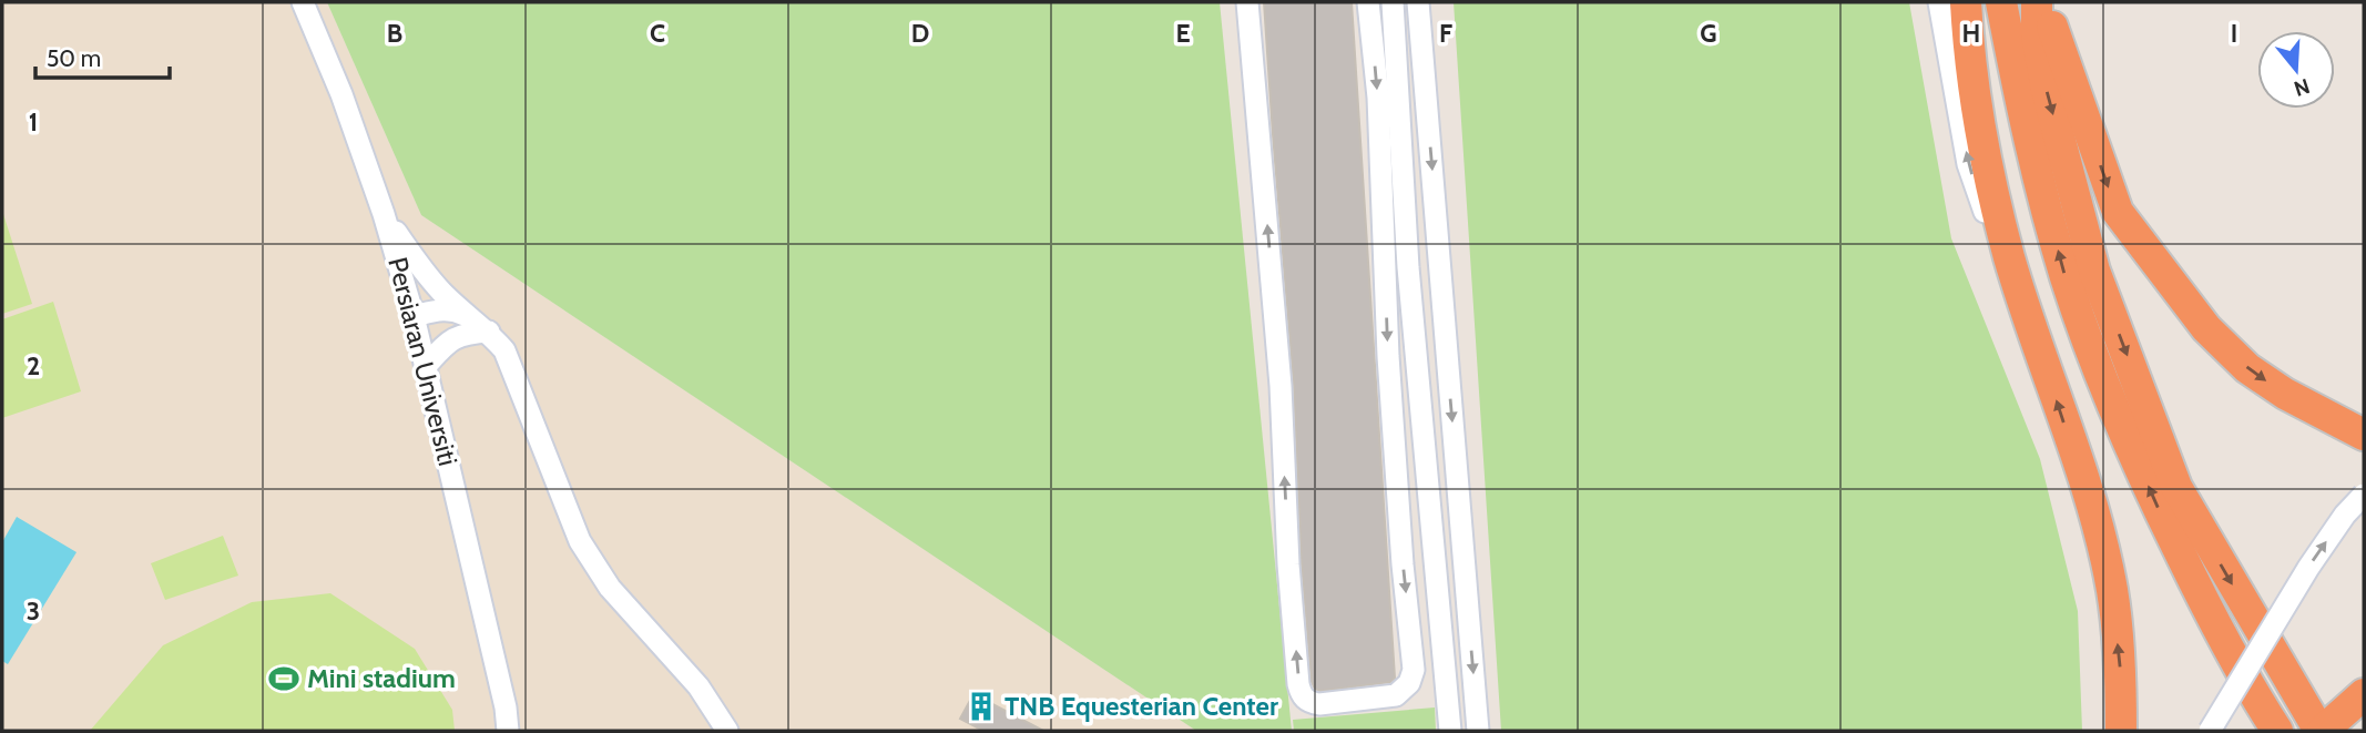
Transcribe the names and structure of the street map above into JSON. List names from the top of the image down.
{
  "streets": {
    "street": ["Persiaran Universiti"]
  },
  "places": {
    "sports": ["Mini stadium"],
    "building": ["TNB Equesterian Center"]
  },
  "scale_bar": "50 m",
  "north": "bottom",
  "grid": {
    "columns": [
      "B",
      "C",
      "D",
      "E",
      "F",
      "G",
      "H",
      "I"
    ],
    "rows": ["1", "2", "3"]
  }
}
